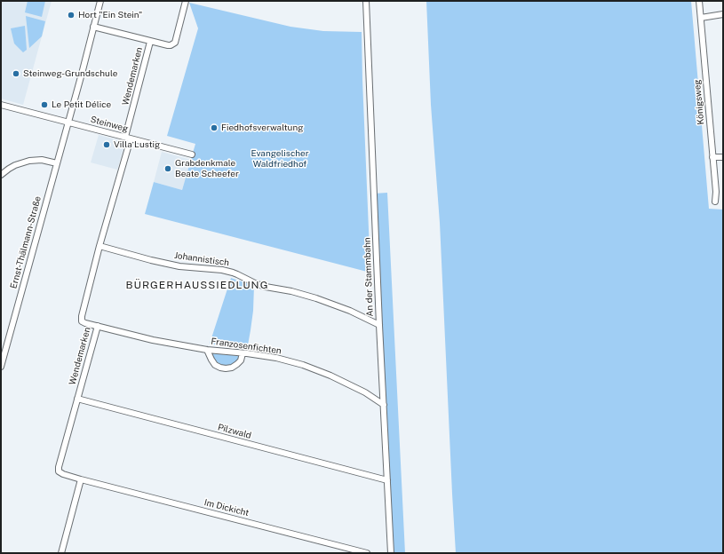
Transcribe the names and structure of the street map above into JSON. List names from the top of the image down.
{
  "streets": {
    "street": [
      "Wendemarken",
      "Königsweg",
      "Steinweg",
      "Ernst-Thälmann-Straße",
      "Johannistisch",
      "An der Stammbahn",
      "Franzosenfichten",
      "Pilzwald",
      "Im Dickicht"
    ]
  },
  "crossings": [
    ["Wendemarken", "Steinweg"],
    ["Wendemarken", "Johannistisch"],
    ["Wendemarken", "Franzosenfichten"],
    ["Wendemarken", "Pilzwald"],
    ["Wendemarken", "Im Dickicht"],
    ["Steinweg", "Ernst-Thälmann-Straße"],
    ["Johannistisch", "An der Stammbahn"],
    ["An der Stammbahn", "Franzosenfichten"],
    ["An der Stammbahn", "Pilzwald"]
  ],
  "districts": ["BÜRGERHAUSSIEDLUNG"],
  "parks": ["Evangelischer Waldfriedhof"],
  "places": [
    "Hort \"Ein Stein\"",
    "Steinweg-Grundschule",
    "Le Petit Délice",
    "Fiedhofsverwaltung",
    "Villa Lustig",
    "Grabdenkmale Beate Scheefer"
  ]
}
